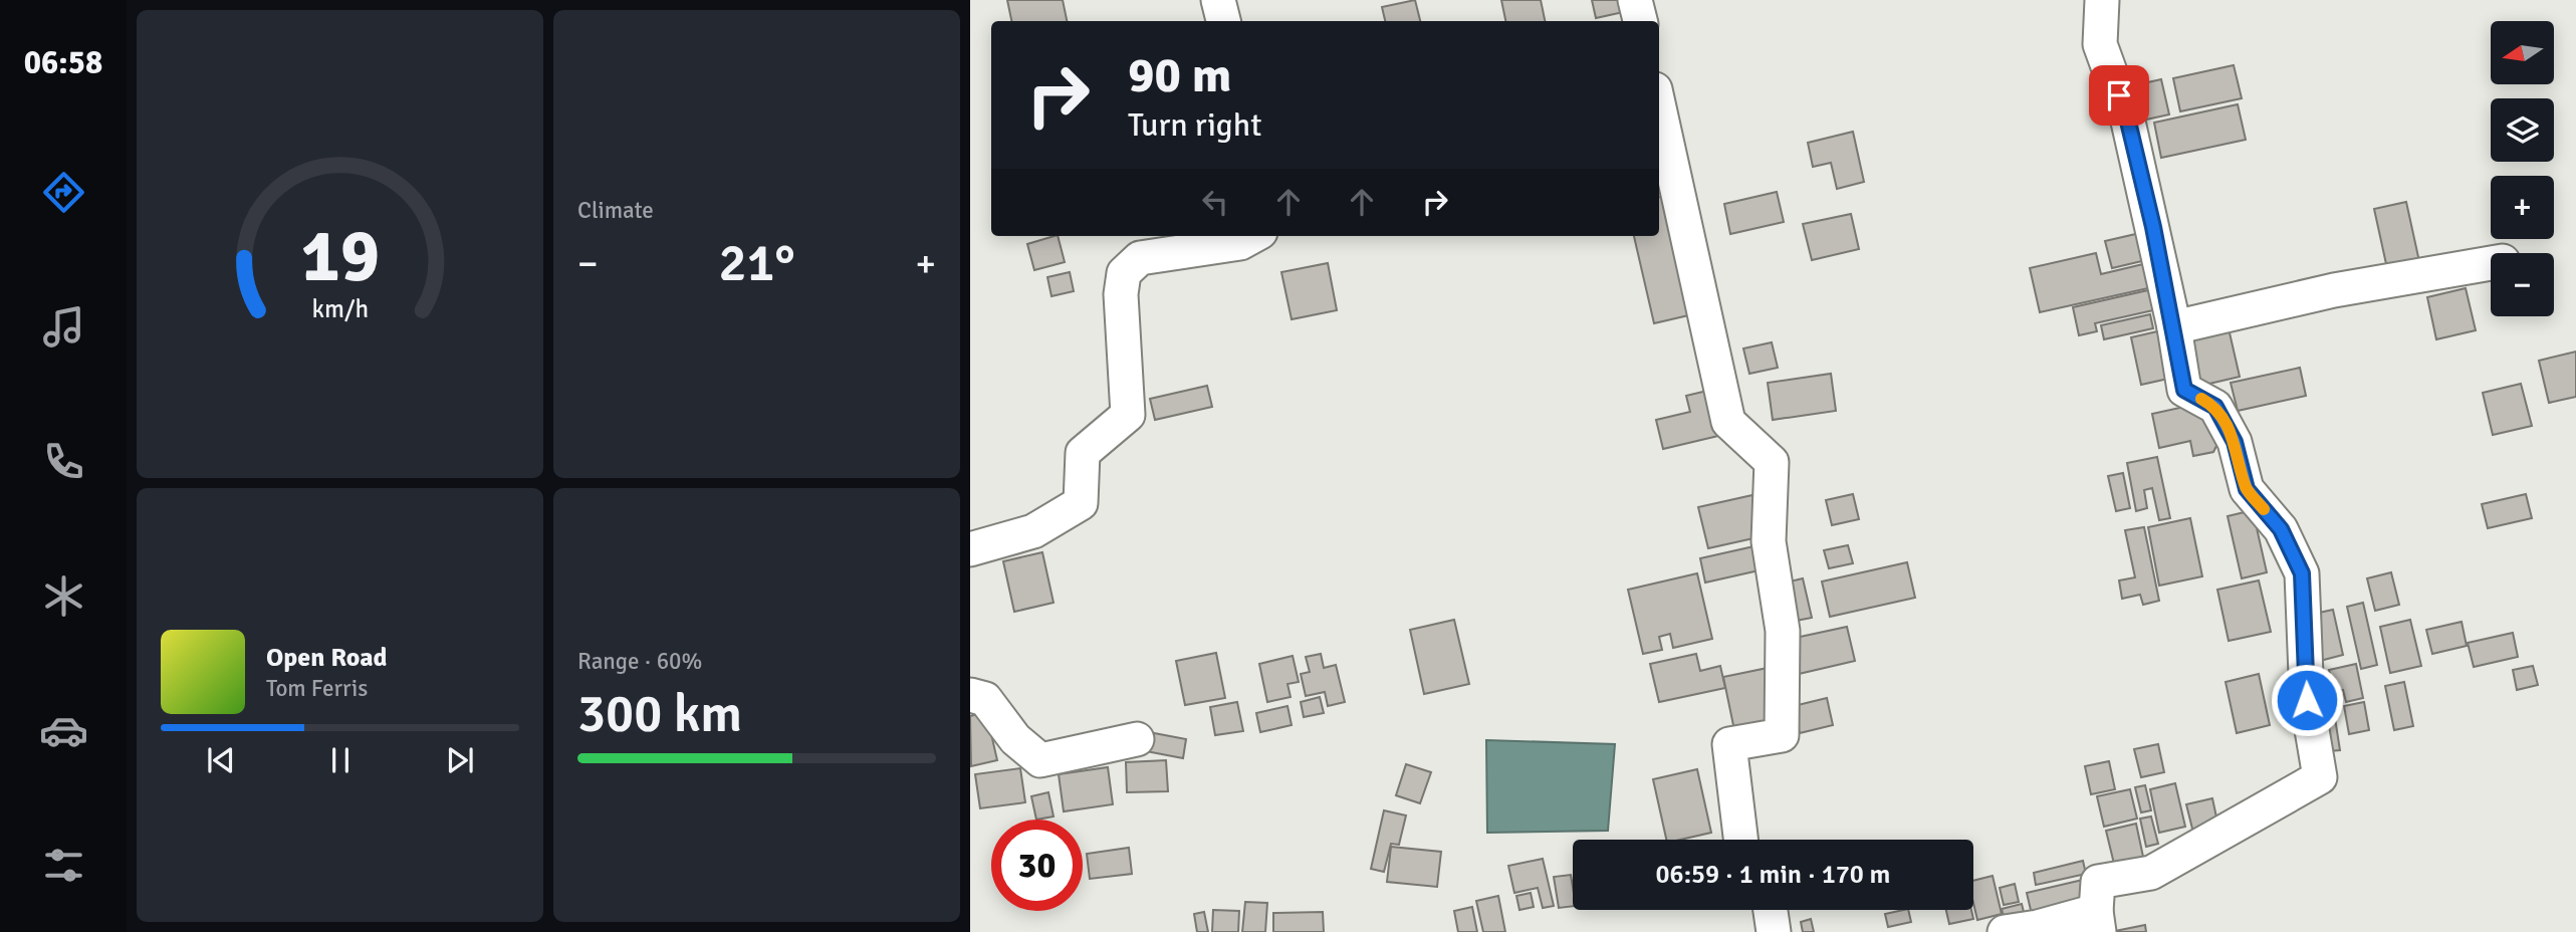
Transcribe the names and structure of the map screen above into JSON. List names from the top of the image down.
{
  "north": "left",
  "page": {
    "tabs": "06:58",
    "tile": [
      "Climate",
      ["Range · 60%", "300 km"]
    ],
    "map_buttons": ["+", "−"],
    "turn": ["90 m", "Turn right"],
    "heat": ["−", "21°", "+"],
    "song": ["Open Road", "Tom Ferris"],
    "limit": "30",
    "trip": "06:59 · 1 min · 170 m",
    "gauge": ["19", "km/h"]
  }
}
